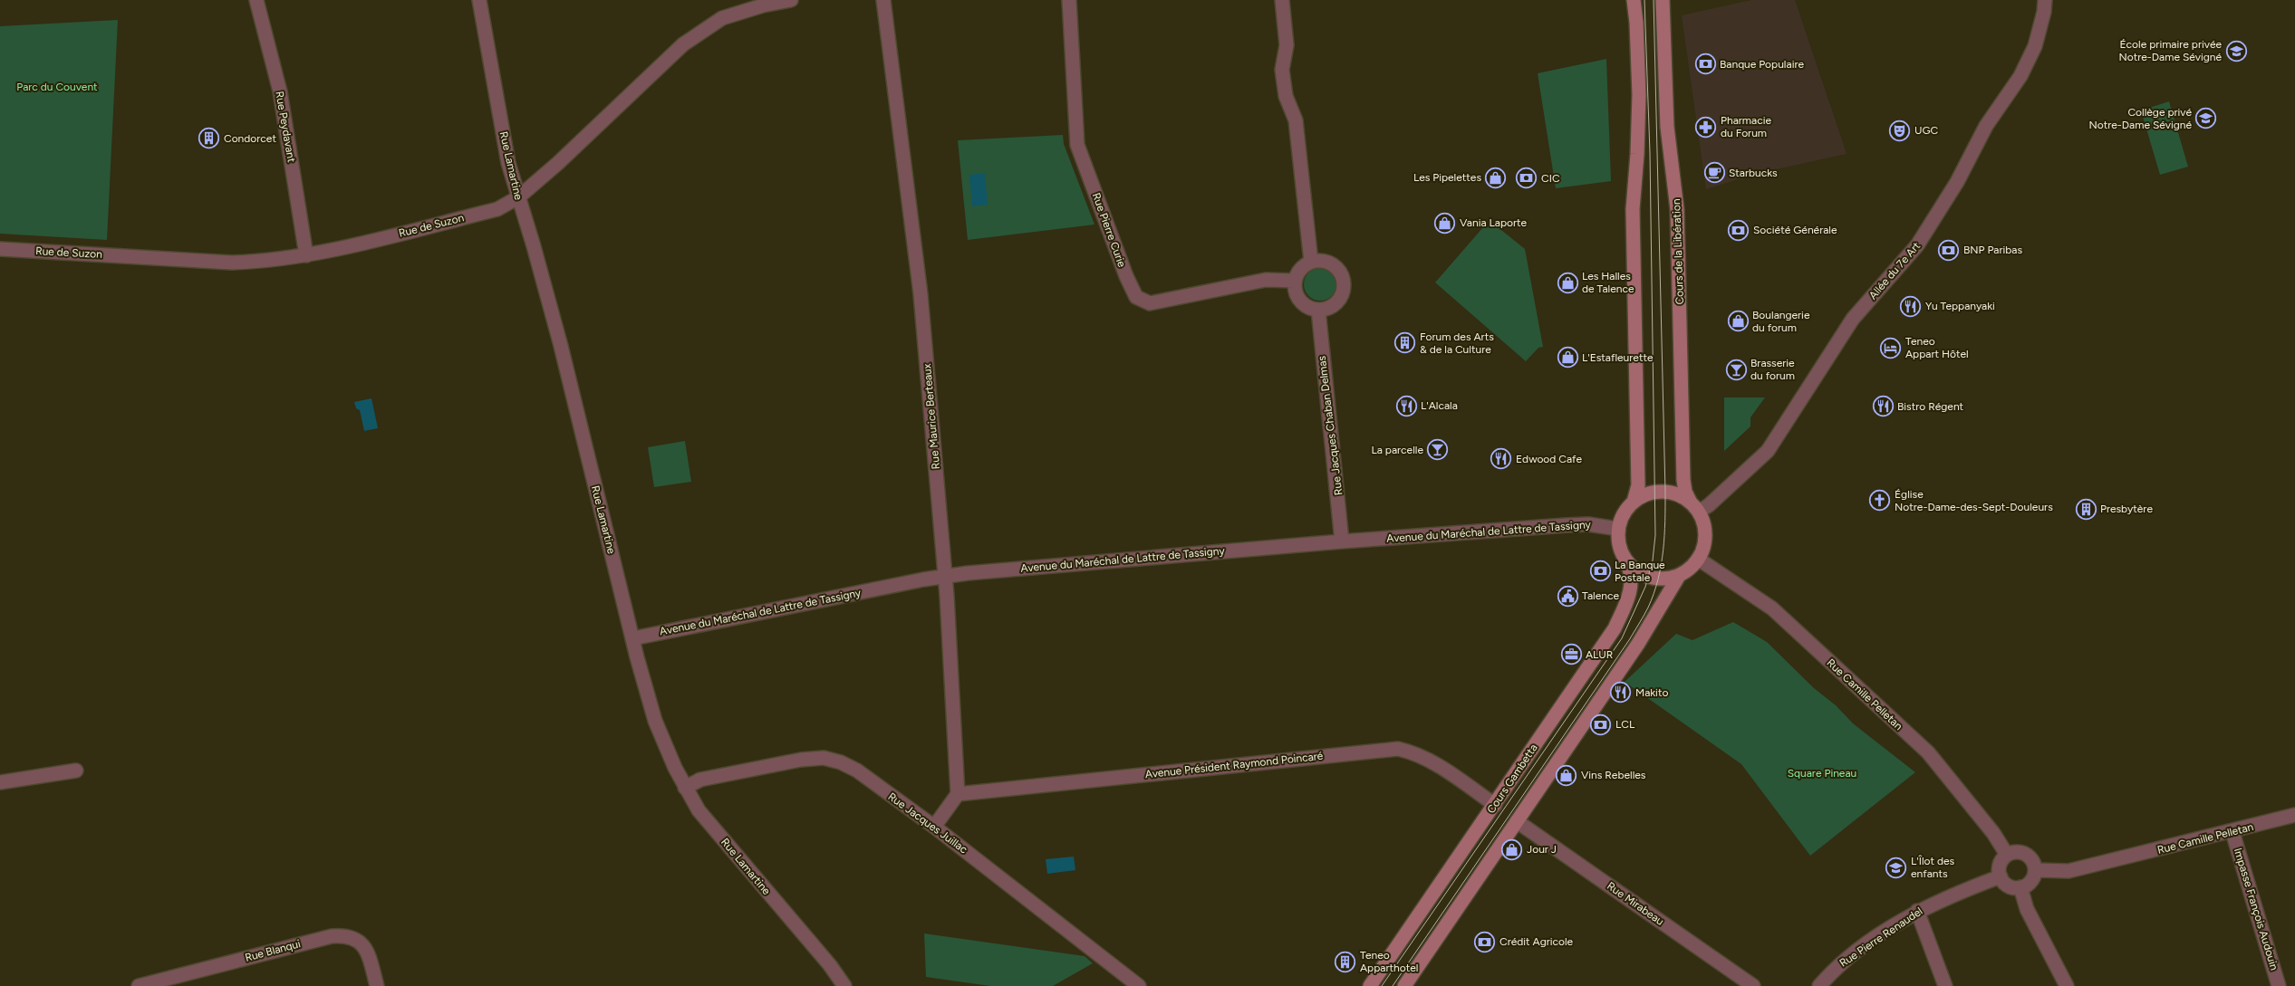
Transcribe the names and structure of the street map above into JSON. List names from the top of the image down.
{
  "streets": {
    "main road": ["Cours de la Libération", "Cours Gambetta"],
    "street": [
      "Rue Peydavant",
      "Rue Lamartine",
      "Rue de Suzon",
      "Rue Pierre Curie",
      "Allée du 7e Art",
      "Rue Maurice Berteaux",
      "Rue Jacques Chaban Delmas",
      "Avenue du Maréchal de Lattre de Tassigny",
      "Rue Camille Pelletan",
      "Avenue Président Raymond Poincaré",
      "Rue Jacques Juillac",
      "Rue Mirabeau",
      "Impasse François Audouin",
      "Rue Pierre Renaudel",
      "Rue Blanqui"
    ]
  },
  "crossings": [
    ["Rue Peydavant", "Rue de Suzon"],
    ["Rue Lamartine", "Rue de Suzon"],
    ["Rue Lamartine", "Avenue du Maréchal de Lattre de Tassigny"],
    ["Rue Lamartine", "Rue Jacques Juillac"],
    ["Rue Pierre Curie", "Rue Jacques Chaban Delmas"],
    ["Cours de la Libération", "Allée du 7e Art"],
    ["Cours de la Libération", "Avenue du Maréchal de Lattre de Tassigny"],
    ["Cours de la Libération", "Rue Camille Pelletan"],
    ["Cours de la Libération", "Cours Gambetta"],
    ["Allée du 7e Art", "Avenue du Maréchal de Lattre de Tassigny"],
    ["Allée du 7e Art", "Rue Camille Pelletan"],
    ["Allée du 7e Art", "Cours Gambetta"],
    ["Rue Maurice Berteaux", "Avenue du Maréchal de Lattre de Tassigny"],
    ["Rue Maurice Berteaux", "Avenue Président Raymond Poincaré"],
    ["Rue Jacques Chaban Delmas", "Avenue du Maréchal de Lattre de Tassigny"],
    ["Avenue du Maréchal de Lattre de Tassigny", "Rue Camille Pelletan"],
    ["Avenue du Maréchal de Lattre de Tassigny", "Cours Gambetta"],
    ["Rue Camille Pelletan", "Cours Gambetta"],
    ["Rue Camille Pelletan", "Impasse François Audouin"],
    ["Rue Camille Pelletan", "Rue Pierre Renaudel"],
    ["Avenue Président Raymond Poincaré", "Cours Gambetta"]
  ],
  "parks": ["Parc du Couvent", "Square Pineau"],
  "places": {
    "school or university": ["École primaire privée Notre-Dame Sévigné", "Collège privé Notre-Dame Sévigné", "L'Îlot des enfants"],
    "bank": [
      "Banque Populaire",
      "CIC",
      "Société Générale",
      "BNP Paribas",
      "La Banque Postale",
      "LCL",
      "Crédit Agricole"
    ],
    "pharmacy": ["Pharmacie du Forum"],
    "theatre": ["UGC"],
    "building": [
      "Condorcet",
      "Forum des Arts & de la Culture",
      "Presbytère",
      "Teneo Apparthotel"
    ],
    "cafe": ["Starbucks"],
    "shop": [
      "Les Pipelettes",
      "Vania Laporte",
      "Les Halles de Talence",
      "Boulangerie du forum",
      "L'Estafleurette",
      "Vins Rebelles",
      "Jour J"
    ],
    "restaurant": [
      "Yu Teppanyaki",
      "L'Alcala",
      "Bistro Régent",
      "Edwood Cafe",
      "Makito"
    ],
    "hotel": ["Teneo Appart Hôtel"],
    "bar": ["Brasserie du forum", "La parcelle"],
    "church": ["Église Notre-Dame-des-Sept-Douleurs"],
    "public building": ["Talence"],
    "office": ["ALUR"]
  }
}
